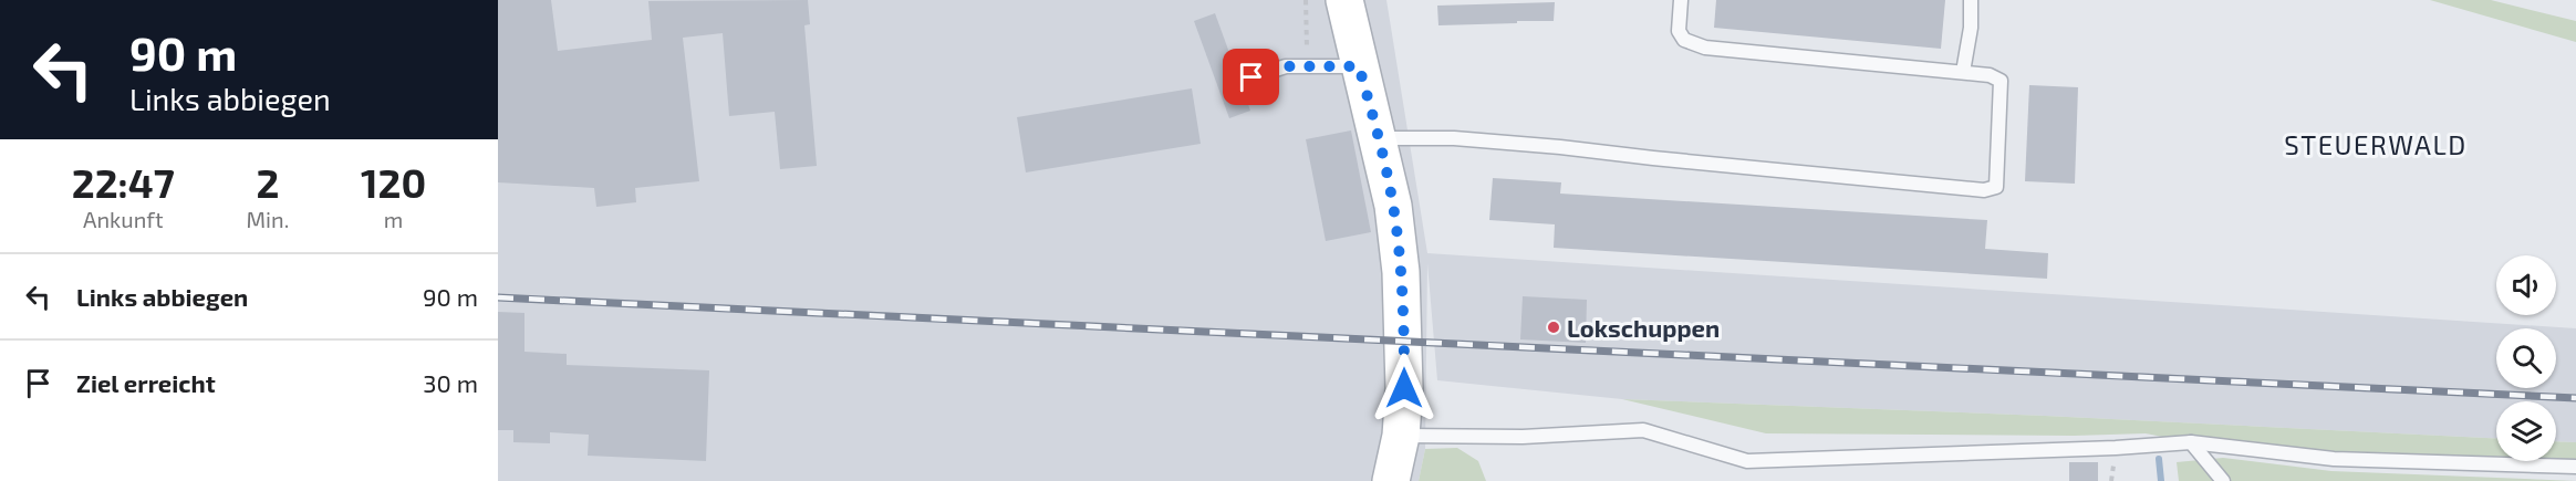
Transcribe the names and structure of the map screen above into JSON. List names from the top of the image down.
{
  "districts": ["STEUERWALD"],
  "places": ["Lokschuppen"],
  "page": {
    "turn": ["90 m", "Links abbiegen"],
    "eta": [
      "22:47",
      "Ankunft",
      "2",
      "Min.",
      "120",
      "m"
    ],
    "list": [
      {
        "name": "Links abbiegen",
        "value": "90 m"
      },
      {
        "name": "Ziel erreicht",
        "value": "30 m"
      }
    ]
  }
}
